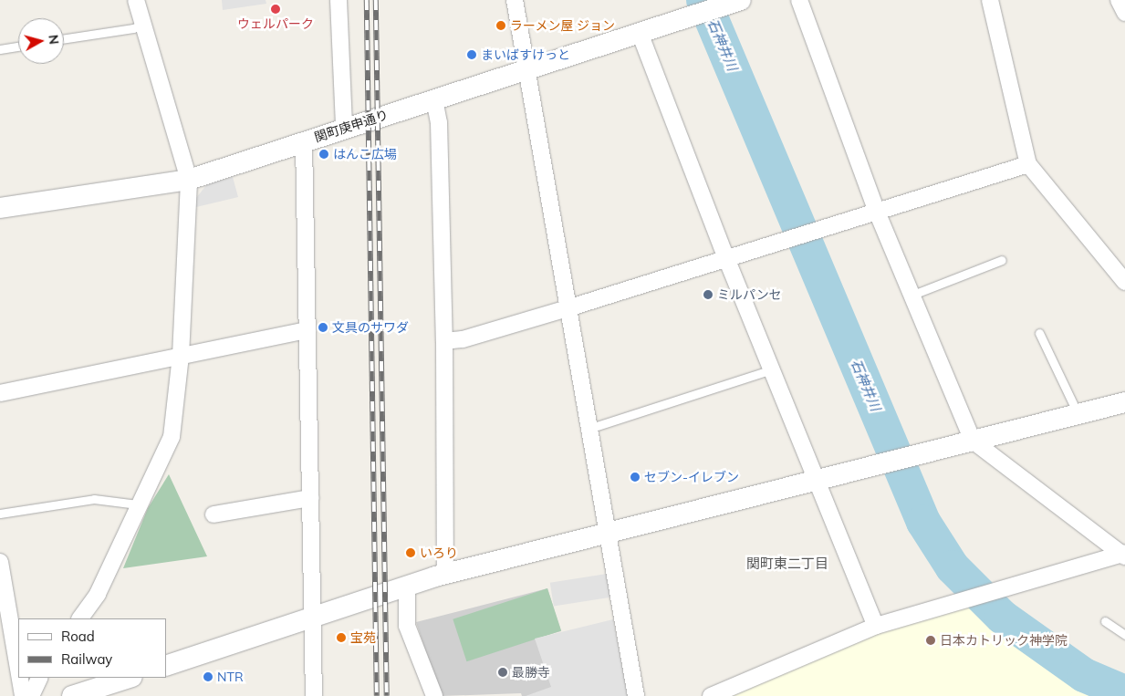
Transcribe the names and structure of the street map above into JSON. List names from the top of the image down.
{
  "streets": {
    "street": ["関町庚申通り"]
  },
  "districts": ["関町東二丁目"],
  "water": ["石神井川"],
  "places": [
    "ウェルパーク",
    "ラーメン屋 ジョン",
    "まいばすけっと",
    "はんこ広場",
    "ミルパンセ",
    "文具のサワダ",
    "セブン-イレブン",
    "いろり",
    "宝苑",
    "日本カトリック神学院",
    "最勝寺",
    "NTR"
  ],
  "legend": ["Road", "Railway"],
  "north": "right"
}
